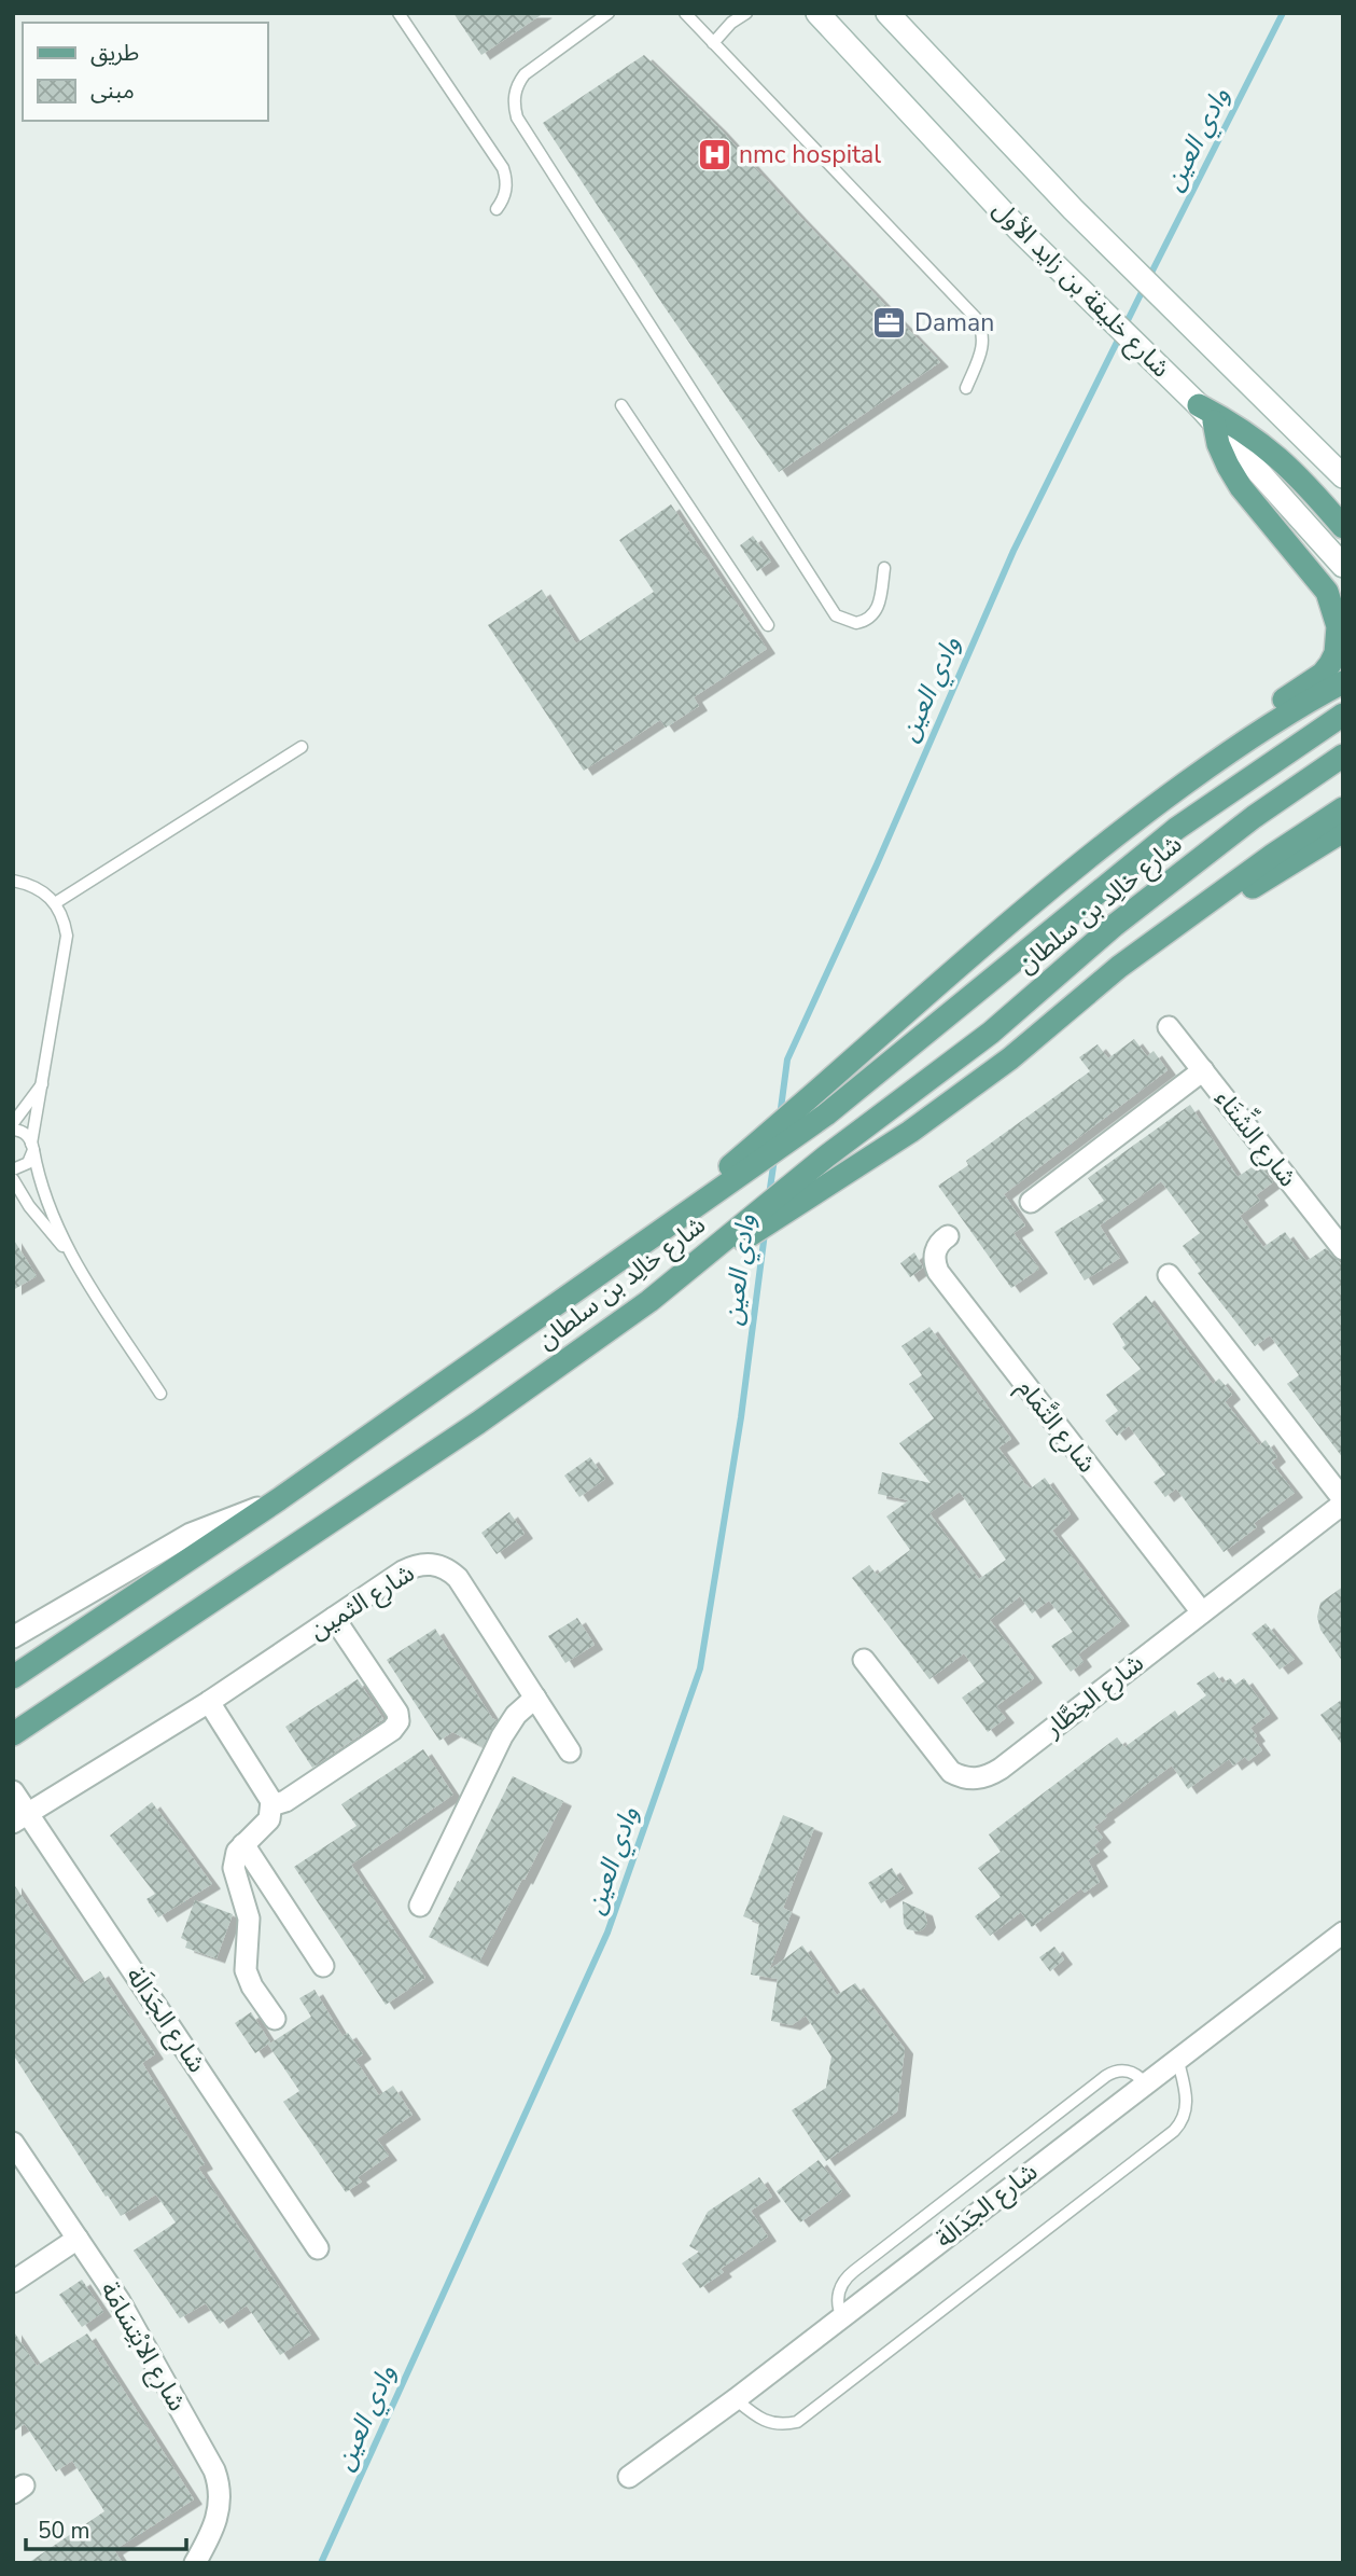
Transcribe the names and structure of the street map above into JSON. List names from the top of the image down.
{
  "streets": {
    "main road": ["شارع خليفة بن زايد الأول", "شارع خالِد بن سلطان"],
    "street": [
      "شارع الشِّتَاء",
      "شارع التَّمَام",
      "شارع الثمين",
      "شارع الخِطَّار",
      "شارع الجَدَالَة",
      "شارع الابْتِسَامَة"
    ]
  },
  "crossings": [
    ["شارع التَّمَام", "شارع الخِطَّار"],
    ["شارع الثمين", "شارع الجَدَالَة"]
  ],
  "water": ["وادي العين"],
  "places": {
    "hospital": ["nmc hospital"],
    "office": ["Daman"]
  },
  "legend": ["طريق", "مبنى"],
  "scale_bar": "50 m"
}
